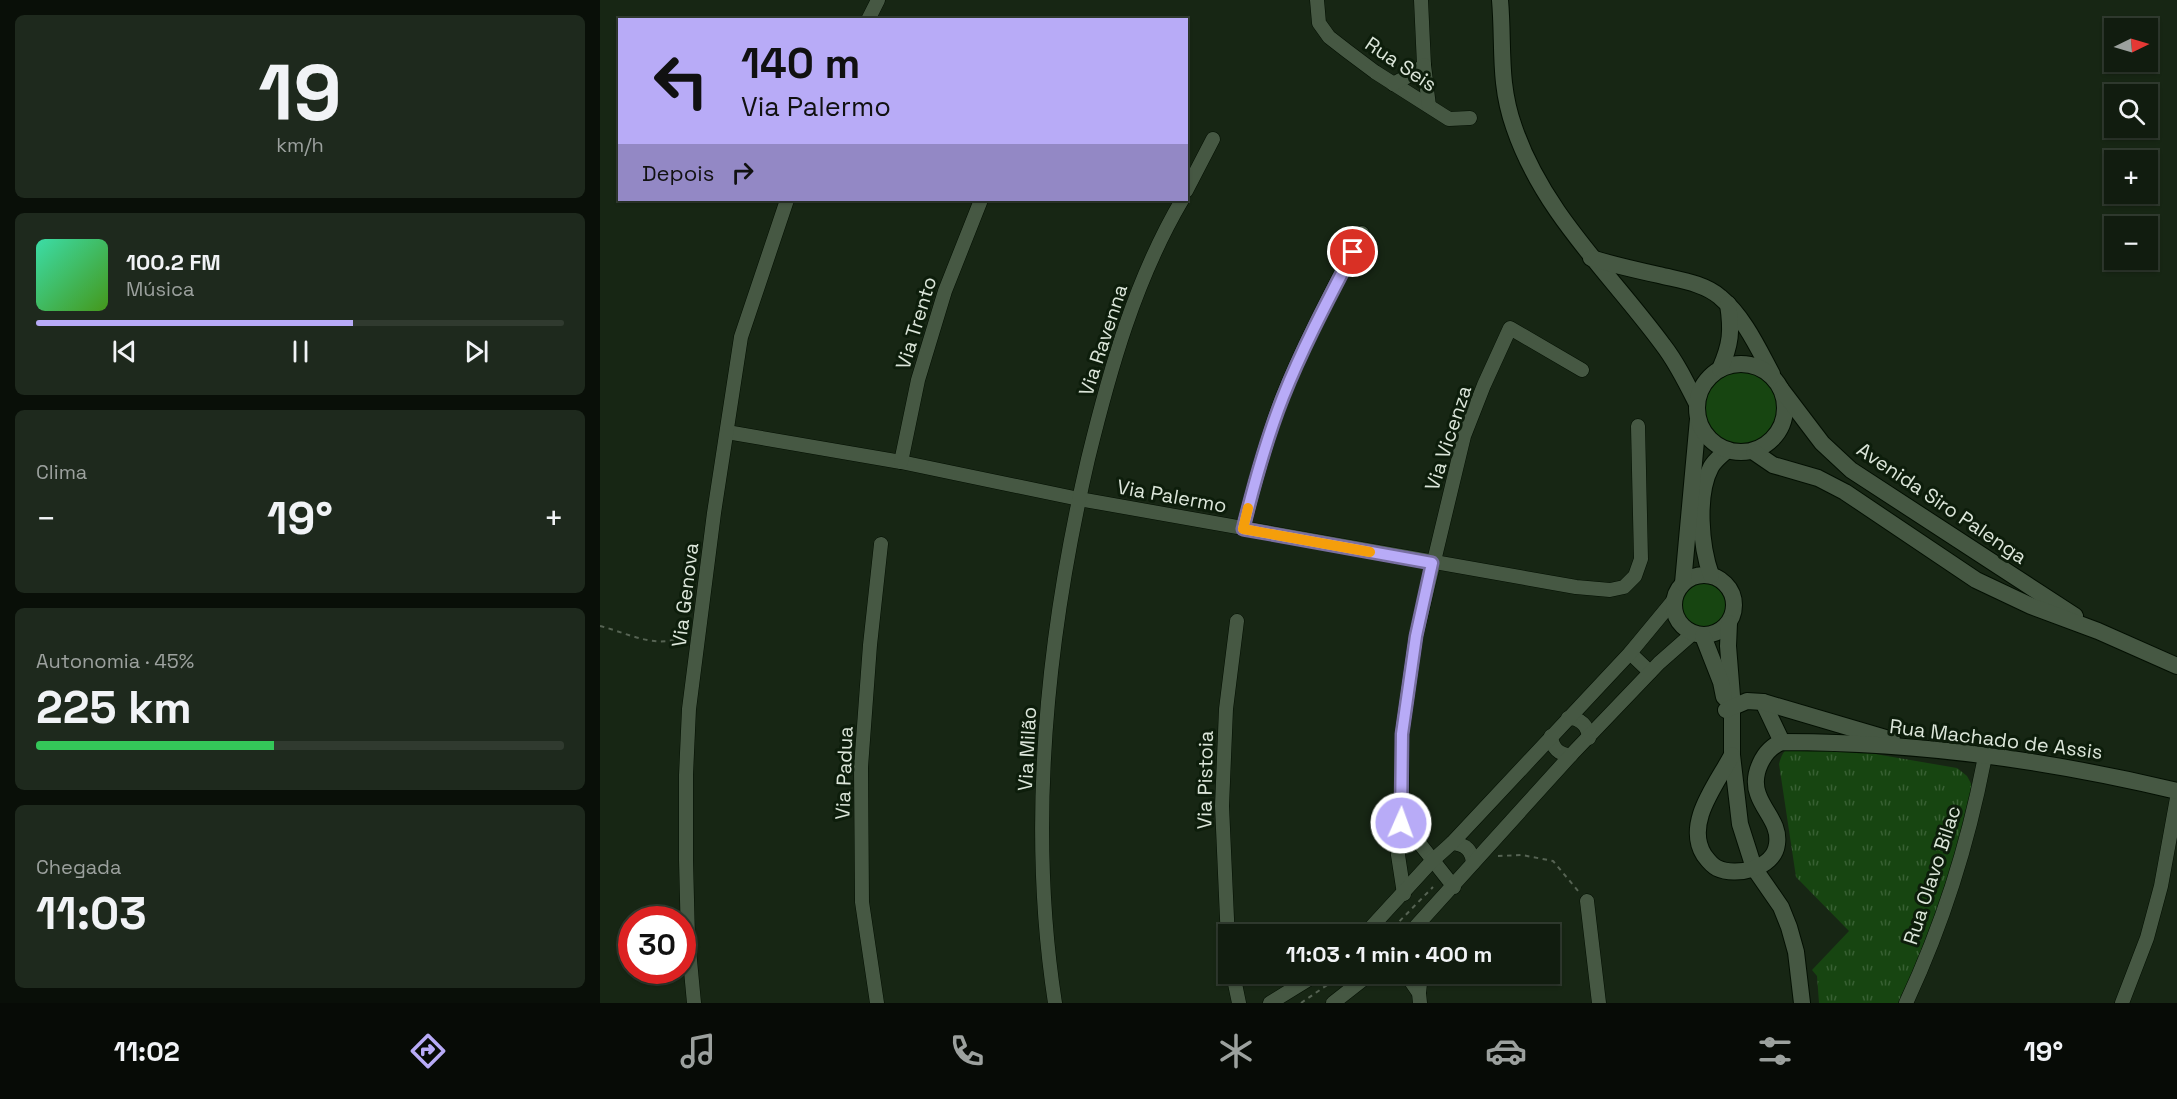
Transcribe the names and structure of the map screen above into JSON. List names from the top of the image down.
{
  "streets": {
    "main road": ["Avenida Siro Palenga", "Rua Machado de Assis"],
    "street": [
      "Rua Seis",
      "Via Trento",
      "Via Ravenna",
      "Via Vicenza",
      "Via Palermo",
      "Via Genova",
      "Via Milão",
      "Via Padua",
      "Via Pistoia",
      "Rua Olavo Bilac"
    ]
  },
  "crossings": [
    ["Via Trento", "Via Palermo"],
    ["Via Ravenna", "Via Palermo"],
    ["Via Ravenna", "Via Milão"],
    ["Via Vicenza", "Via Palermo"],
    ["Via Palermo", "Via Genova"],
    ["Via Palermo", "Via Milão"],
    ["Rua Machado de Assis", "Rua Olavo Bilac"]
  ],
  "north": "right",
  "page": {
    "tile": [
      ["19", "km/h"],
      "Clima",
      ["Autonomia · 45%", "225 km"],
      ["Chegada", "11:03"]
    ],
    "map_buttons": ["+", "−"],
    "turn": ["140 m", "Via Palermo"],
    "then": "Depois",
    "song": ["100.2 FM", "Música"],
    "heat": ["−", "19°", "+"],
    "limit": "30",
    "trip": "11:03 · 1 min · 400 m",
    "tabs": ["11:02", "19°"]
  }
}
